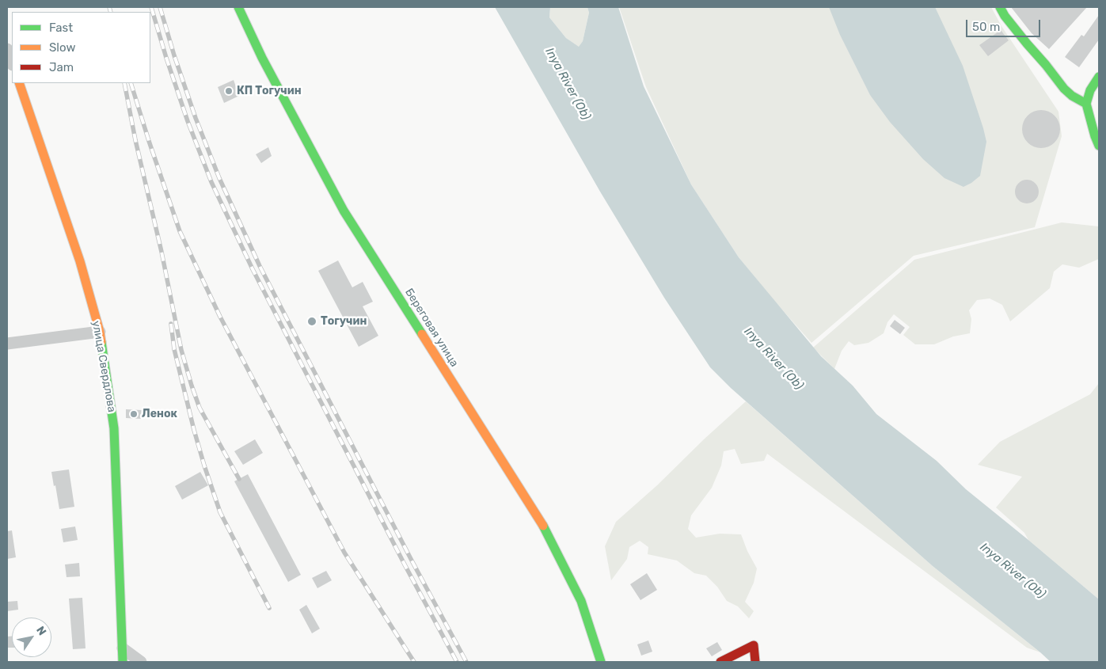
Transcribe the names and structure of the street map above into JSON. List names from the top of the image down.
{
  "streets": {
    "street": ["Береговая улица", "улица Свердлова"]
  },
  "water": ["Inya River (Ob)"],
  "places": ["КП Тогучин", "Тогучин", "Ленок"],
  "legend": ["Fast", "Slow", "Jam"],
  "scale_bar": "50 m",
  "north": "top right"
}
